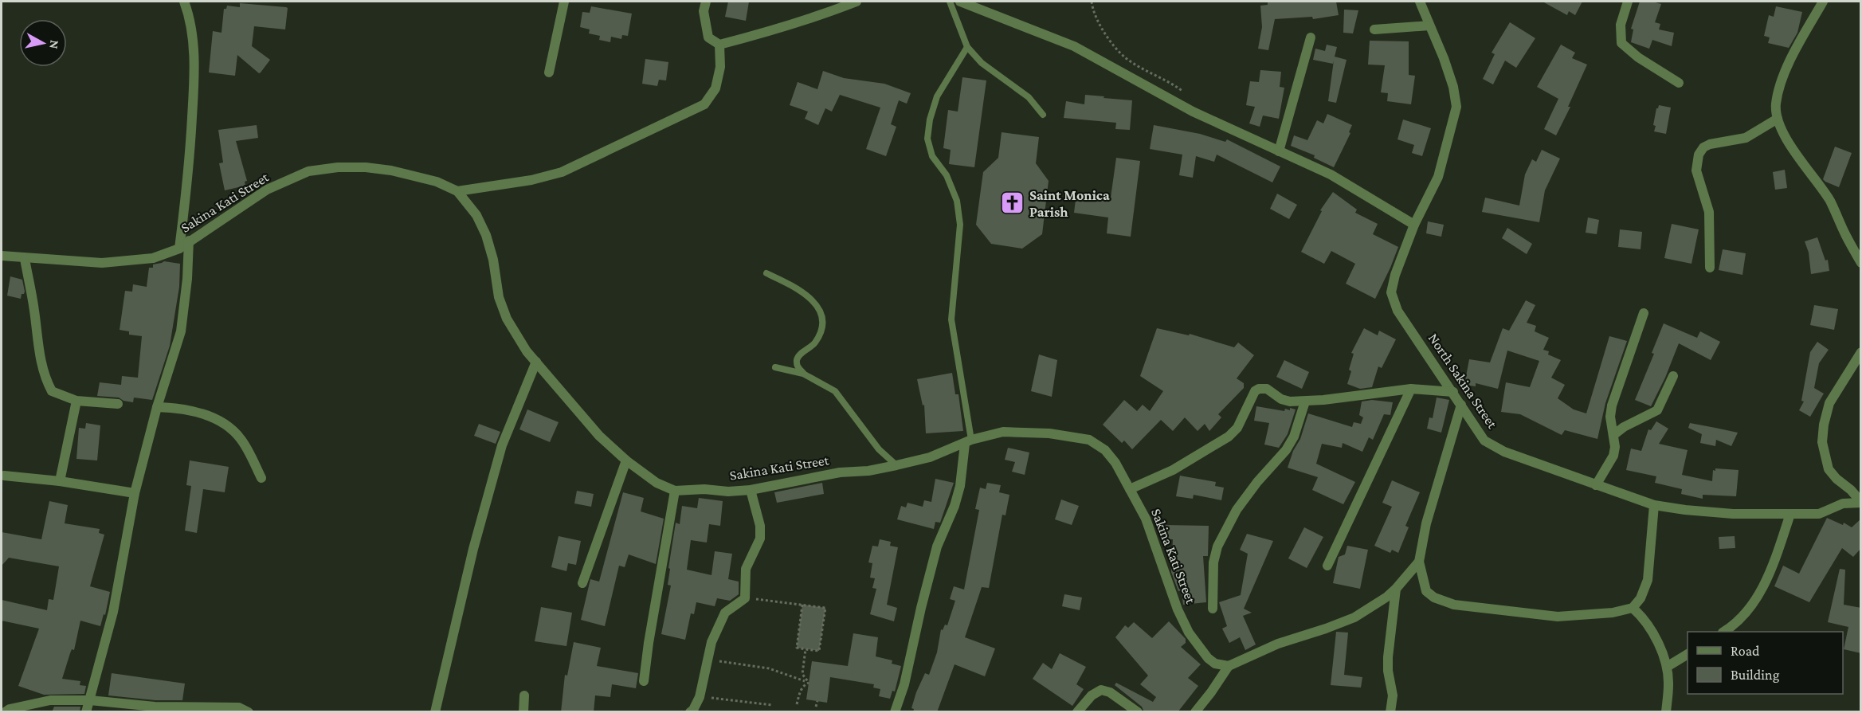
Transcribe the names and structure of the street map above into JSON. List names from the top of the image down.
{
  "streets": {
    "street": ["Sakina Kati Street", "North Sakina Street"]
  },
  "places": {
    "church": ["Saint Monica Parish"]
  },
  "legend": ["Road", "Building"],
  "north": "right"
}
